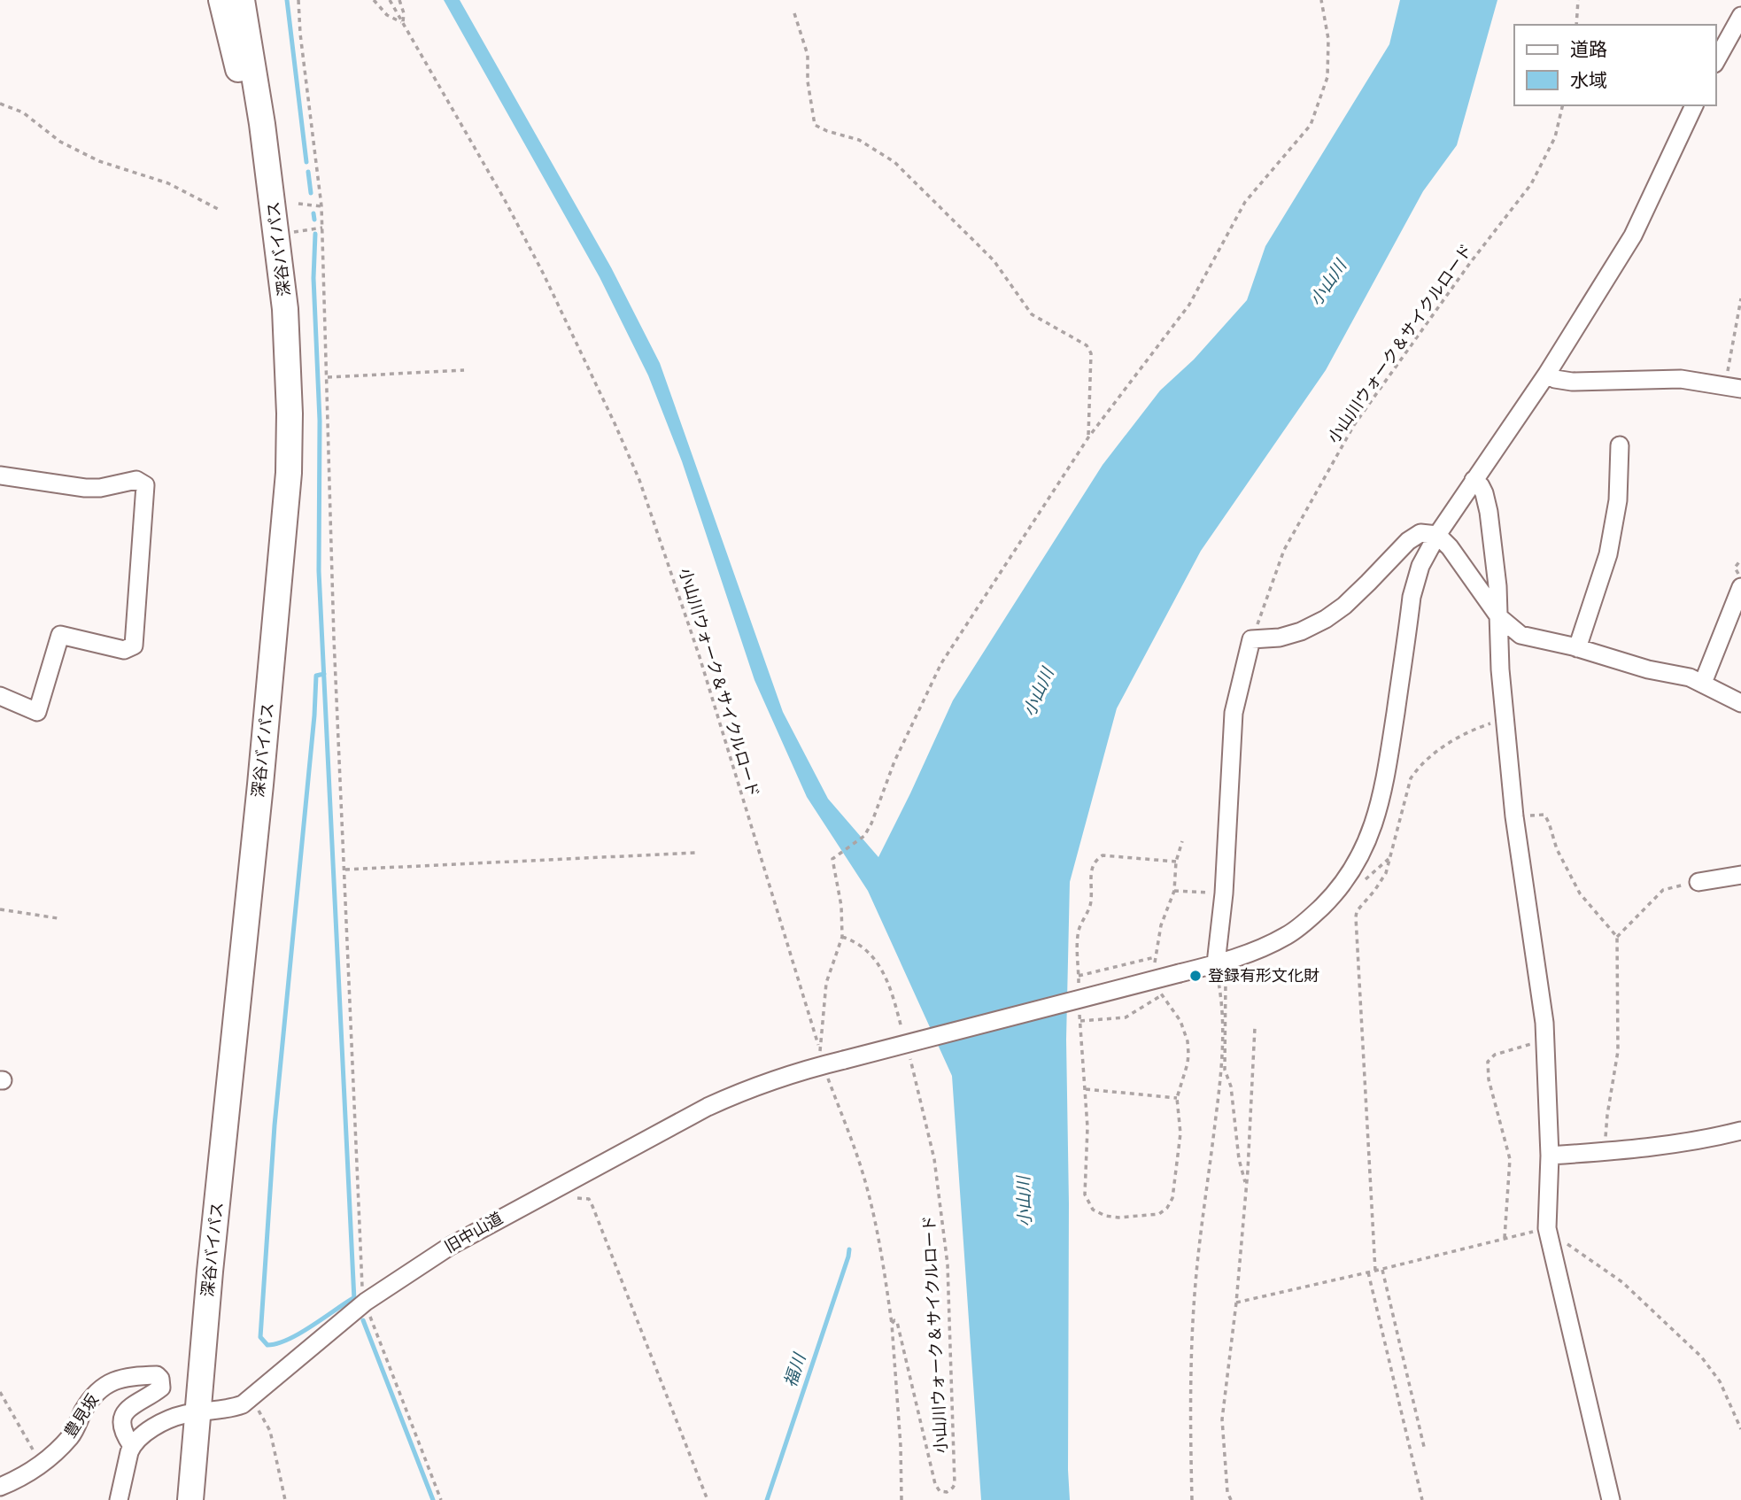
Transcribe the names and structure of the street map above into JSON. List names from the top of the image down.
{
  "streets": {
    "highway": ["深谷バイパス"],
    "street": ["旧中山道", "豊見坂"],
    "path": ["小山川ウォーク＆サイクルロード"]
  },
  "crossings": [
    ["深谷バイパス", "旧中山道"],
    ["旧中山道", "豊見坂"]
  ],
  "water": ["小山川", "福川"],
  "places": ["登録有形文化財"],
  "legend": ["道路", "水域"]
}
